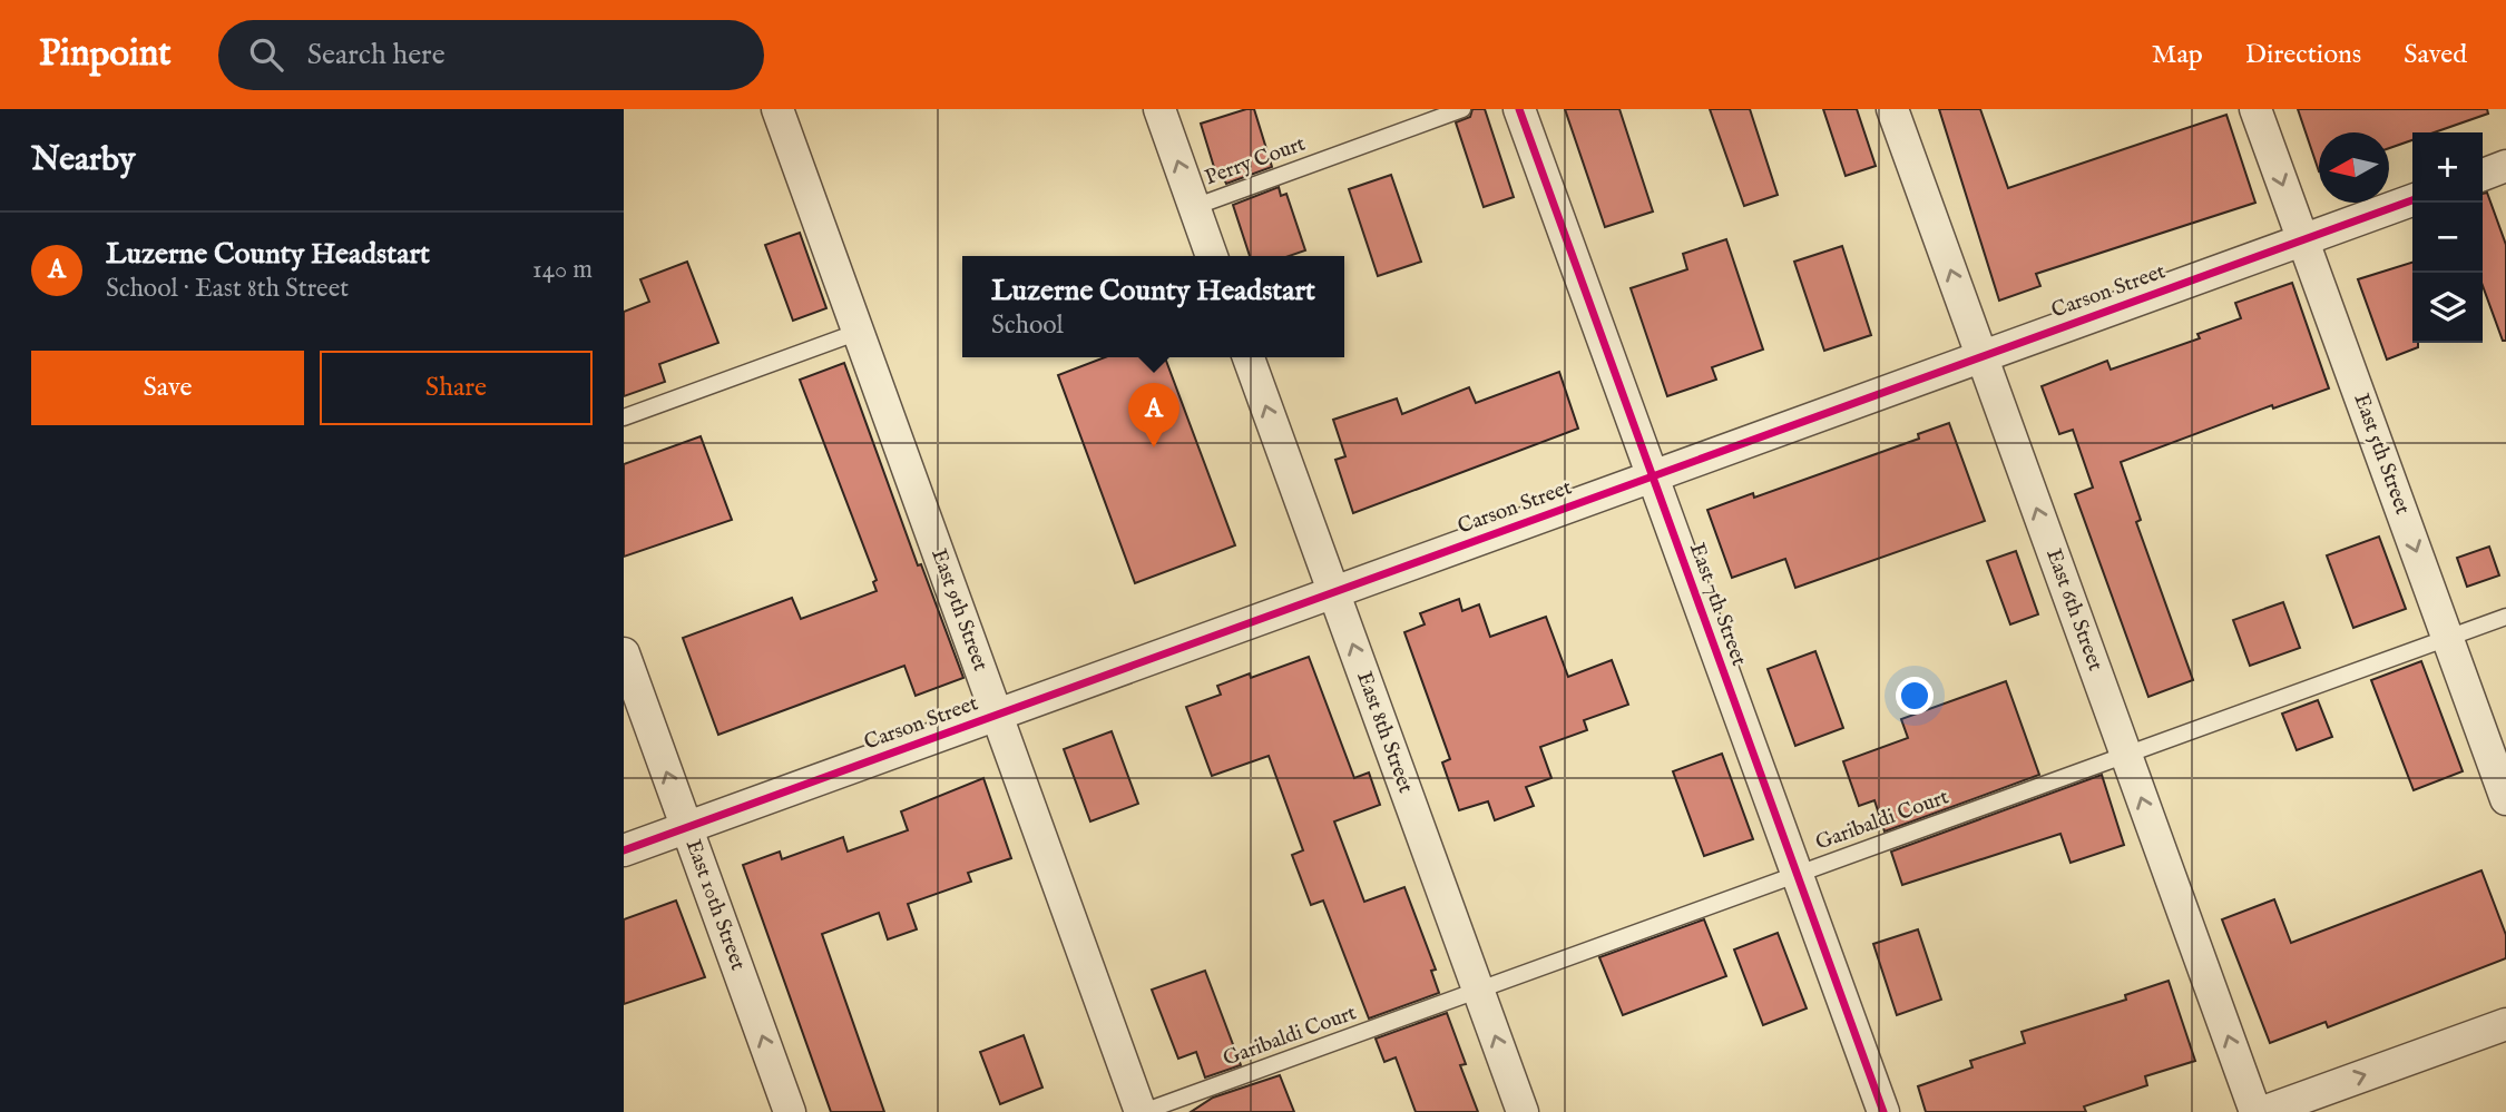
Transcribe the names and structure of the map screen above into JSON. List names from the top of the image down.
{
  "streets": {
    "street": [
      "Carson Street",
      "East 5th Street",
      "East 7th Street",
      "East 9th Street",
      "East 6th Street",
      "East 8th Street",
      "East 10th Street"
    ],
    "lane": ["Perry Court", "Garibaldi Court"]
  },
  "crossings": [
    ["Carson Street", "East 5th Street"],
    ["Carson Street", "East 7th Street"],
    ["Carson Street", "East 9th Street"],
    ["Carson Street", "East 6th Street"],
    ["Carson Street", "East 8th Street"],
    ["Carson Street", "East 10th Street"],
    ["East 5th Street", "Garibaldi Court"],
    ["East 7th Street", "Garibaldi Court"],
    ["East 9th Street", "Garibaldi Court"],
    ["East 6th Street", "Garibaldi Court"],
    ["East 8th Street", "Garibaldi Court"]
  ],
  "one_way": [
    "East 5th Street",
    "East 6th Street",
    "East 8th Street",
    "East 10th Street"
  ],
  "north": "left",
  "page": {
    "header": "Pinpoint",
    "search": "Search here",
    "nav": ["Map", "Directions", "Saved"],
    "heading": "Nearby",
    "map_buttons": ["+", "−"],
    "list": [
      {
        "mark": "A",
        "name": "Luzerne County Headstart",
        "note": "School · East 8th Street",
        "value": "140 m"
      }
    ],
    "popup": ["Luzerne County Headstart", "School"],
    "buttons": ["Save", "Share"],
    "pins": "A"
  }
}
